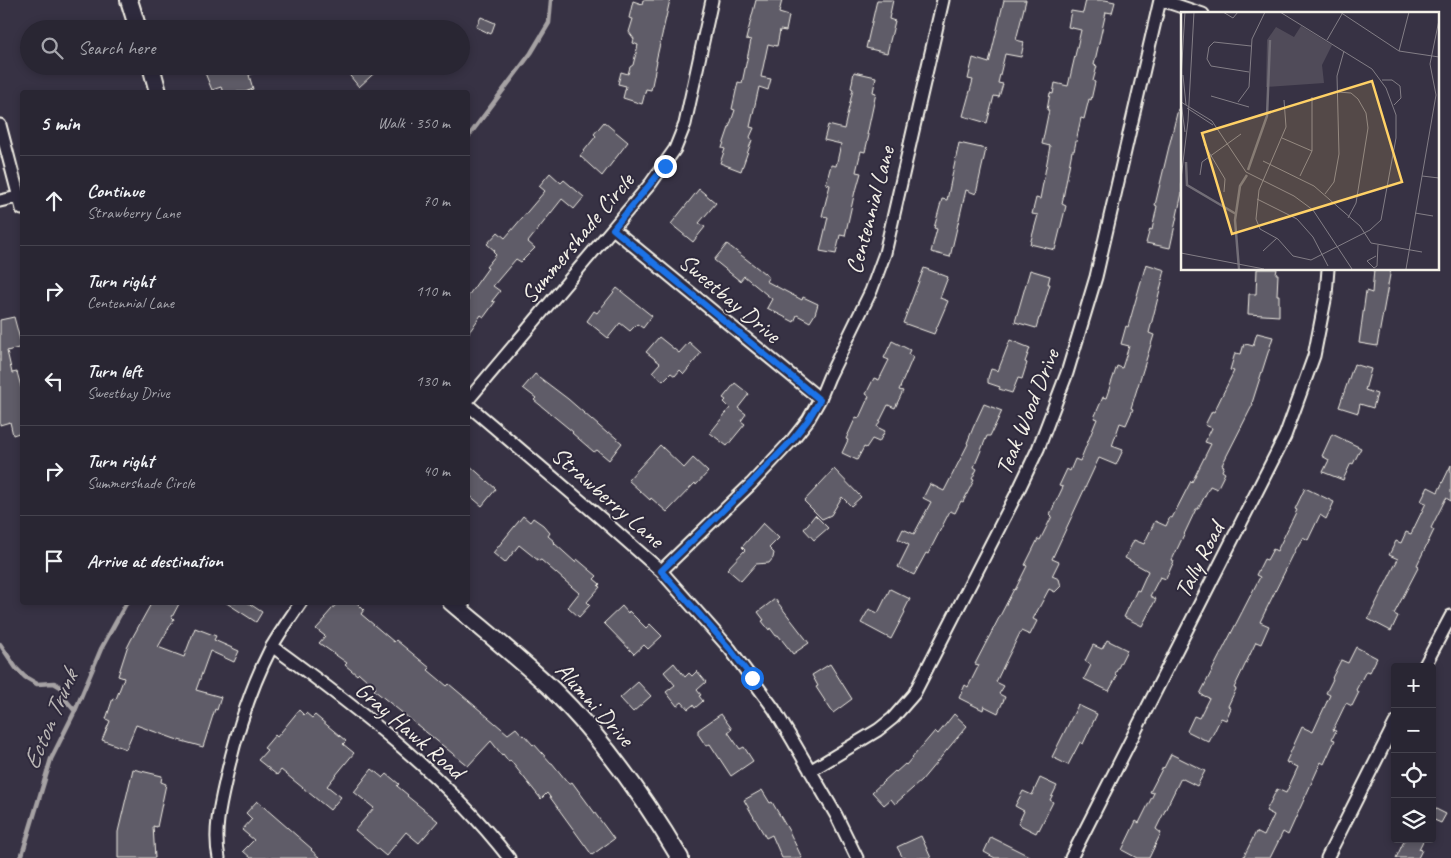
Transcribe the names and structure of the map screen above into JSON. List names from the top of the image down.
{
  "streets": {
    "main road": ["Alumni Drive"],
    "street": [
      "Centennial Lane",
      "Summershade Circle",
      "Sweetbay Drive",
      "Teak Wood Drive",
      "Strawberry Lane",
      "Tally Road",
      "Gray Hawk Road"
    ]
  },
  "crossings": [
    ["Centennial Lane", "Sweetbay Drive"],
    ["Centennial Lane", "Strawberry Lane"],
    ["Summershade Circle", "Sweetbay Drive"],
    ["Teak Wood Drive", "Strawberry Lane"]
  ],
  "water": ["Ecton Trunk"],
  "page": {
    "search": "Search here",
    "heading": ["5 min", "Walk · 350 m"],
    "list": [
      ["Continue", "Strawberry Lane", "70 m"],
      ["Turn right", "Centennial Lane", "110 m"],
      ["Turn left", "Sweetbay Drive", "130 m"],
      ["Turn right", "Summershade Circle", "40 m"],
      "Arrive at destination"
    ],
    "map_buttons": ["+", "−"]
  }
}
